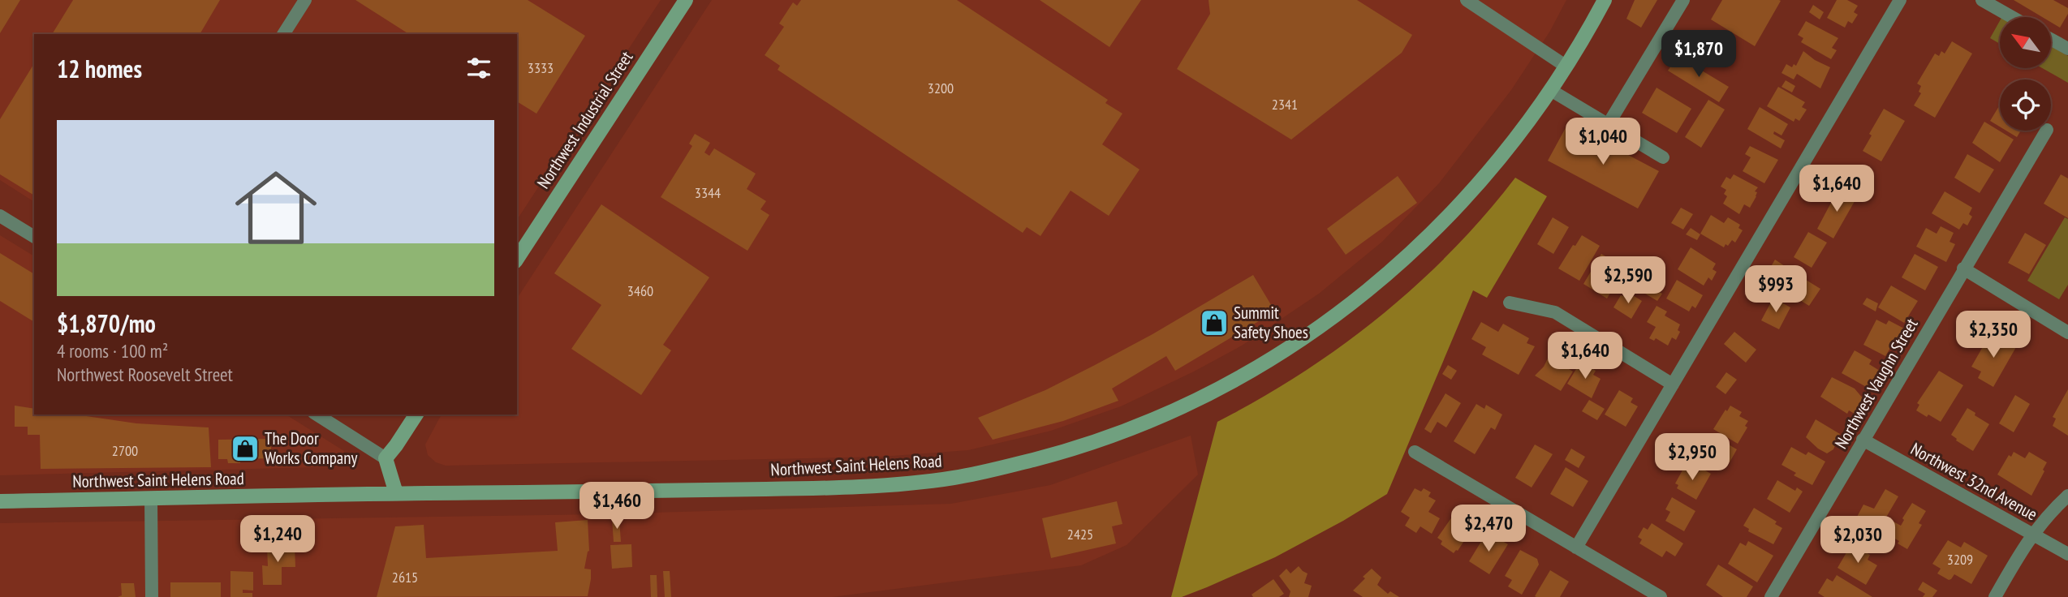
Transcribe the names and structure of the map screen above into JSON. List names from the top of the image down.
{
  "streets": {
    "main road": ["Northwest Industrial Street", "Northwest Saint Helens Road"],
    "street": ["Northwest Vaughn Street", "Northwest 32nd Avenue"]
  },
  "crossings": [
    ["Northwest Vaughn Street", "Northwest 32nd Avenue"]
  ],
  "places": {
    "shop": ["Summit Safety Shoes", "The Door Works Company"]
  },
  "house_numbers": [
    "3333",
    "3200",
    "2341",
    "3344",
    "3460",
    "2700",
    "2425",
    "3209",
    "2615"
  ],
  "north": "top left",
  "page": {
    "price": [
      "$1,870",
      "$1,040",
      "$1,640",
      "$2,590",
      "$993",
      "$2,350",
      "$1,640",
      "$2,950",
      "$1,460",
      "$2,470",
      "$1,240",
      "$2,030"
    ],
    "heading": "12 homes",
    "list": [
      {
        "name": "$1,870/mo",
        "note": "4 rooms · 100 m² · Northwest Roosevelt Street"
      }
    ]
  }
}
